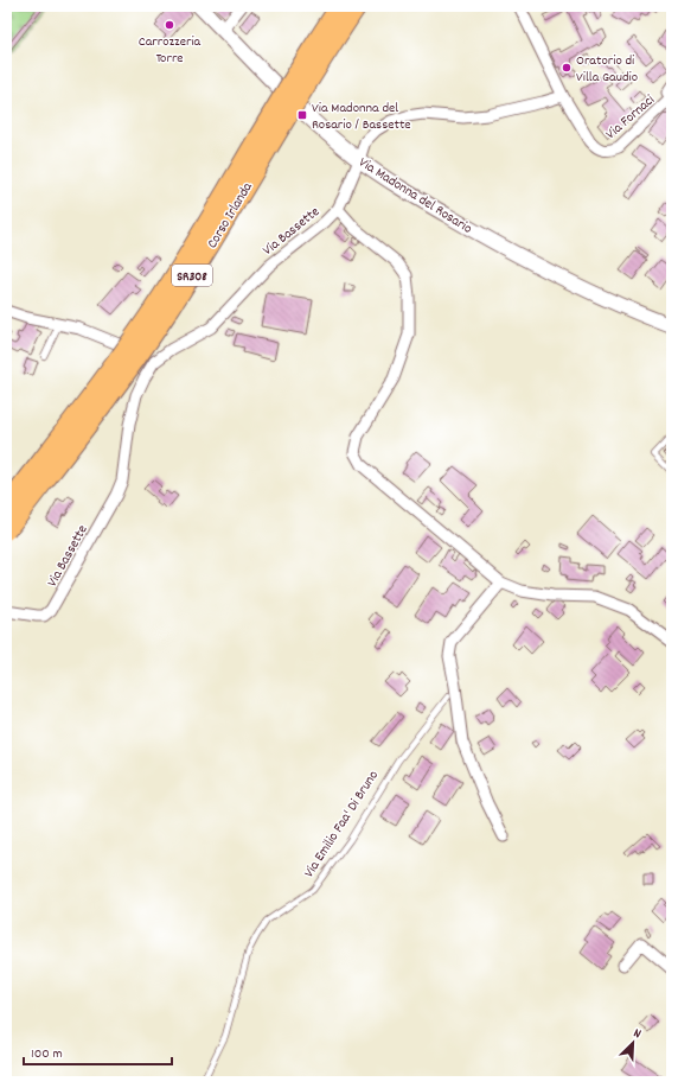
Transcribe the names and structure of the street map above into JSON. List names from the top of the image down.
{
  "streets": {
    "highway": ["Corso Irlanda", "SR308"],
    "street": [
      "Via Fornaci",
      "Via Madonna del Rosario",
      "Via Bassette",
      "Via Emilio Faa' Di Bruno"
    ]
  },
  "crossings": [
    ["Via Fornaci", "Via Bassette"],
    ["Via Madonna del Rosario", "Via Bassette"]
  ],
  "places": {
    "other": ["Carrozzeria Torre", "Oratorio di Villa Gaudio"],
    "transit": ["Via Madonna del Rosario / Bassette"]
  },
  "scale_bar": "100 m",
  "north": "top right"
}
